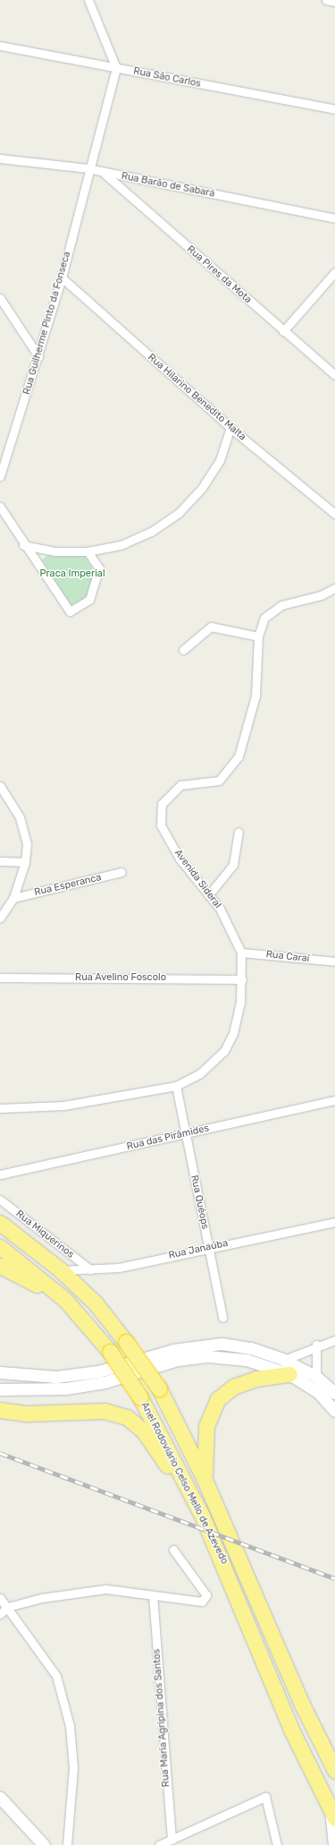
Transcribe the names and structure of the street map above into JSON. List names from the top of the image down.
{
  "streets": {
    "highway": ["Anel Rodoviário Celso Mello de Azevedo"],
    "street": [
      "Rua São Carlos",
      "Rua Barão de Sabará",
      "Rua Pires da Mota",
      "Rua Guilherme Pinto da Fonseca",
      "Rua Hilarino Benedito Malta",
      "Avenida Sideral",
      "Rua Esperanca",
      "Rua Caraí",
      "Rua Avelino Foscolo",
      "Rua das Pirâmides",
      "Rua Quéops",
      "Rua Miquerinos",
      "Rua Janaúba",
      "Rua Maria Agripina dos Santos"
    ]
  },
  "crossings": [
    ["Rua São Carlos", "Rua Guilherme Pinto da Fonseca"],
    ["Rua Barão de Sabará", "Rua Pires da Mota"],
    ["Rua Barão de Sabará", "Rua Guilherme Pinto da Fonseca"],
    ["Rua Guilherme Pinto da Fonseca", "Rua Hilarino Benedito Malta"],
    ["Avenida Sideral", "Rua Caraí"],
    ["Avenida Sideral", "Rua Avelino Foscolo"],
    ["Avenida Sideral", "Rua Quéops"],
    ["Rua das Pirâmides", "Rua Quéops"],
    ["Rua Quéops", "Rua Janaúba"],
    ["Rua Miquerinos", "Rua Janaúba"],
    ["Rua Janaúba", "Anel Rodoviário Celso Mello de Azevedo"]
  ],
  "parks": ["Praca Imperial"]
}
